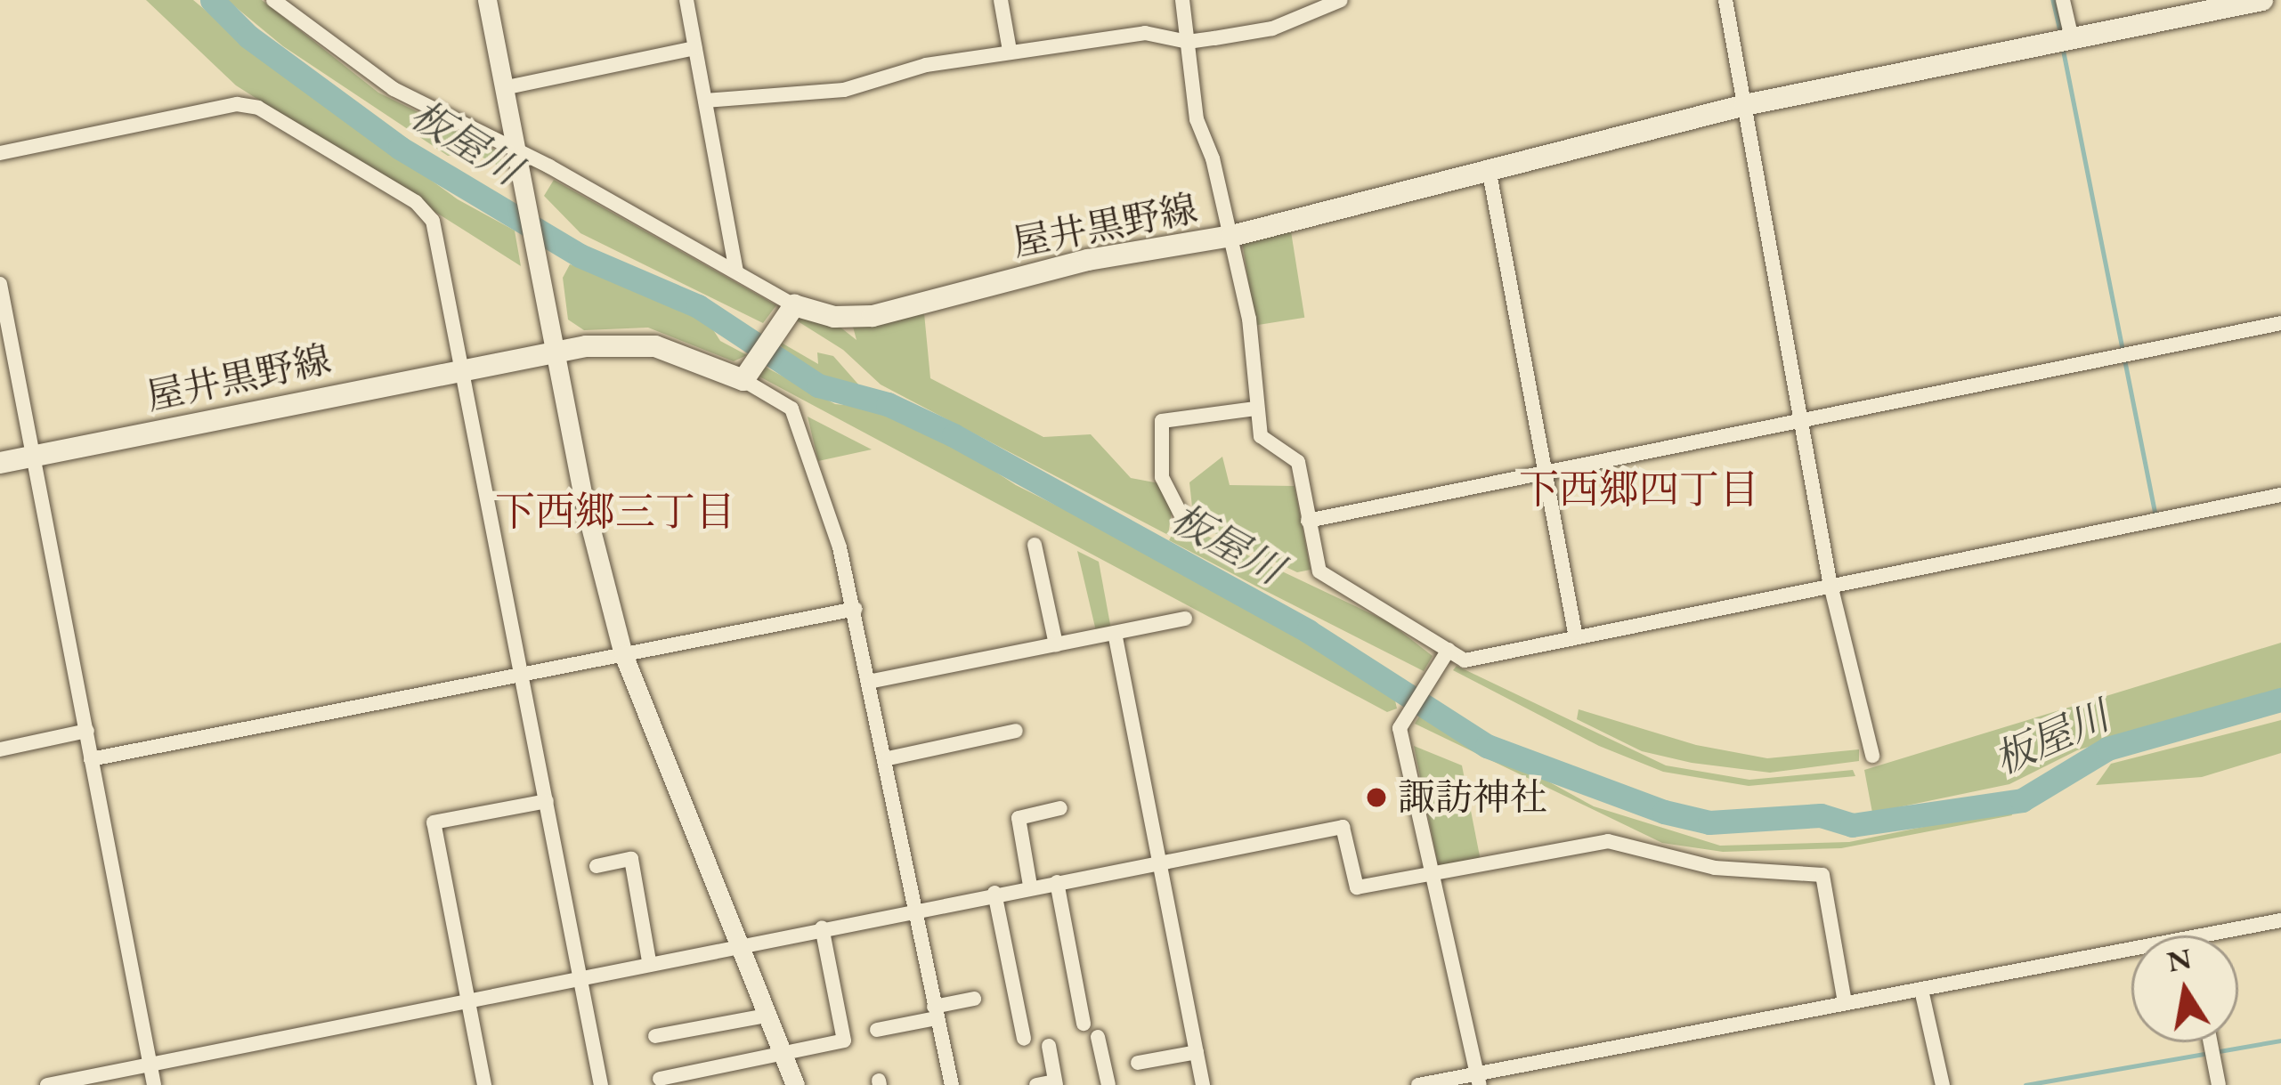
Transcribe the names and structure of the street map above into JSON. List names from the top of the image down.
{
  "streets": {
    "main road": ["屋井黒野線"]
  },
  "districts": ["下西郷四丁目", "下西郷三丁目"],
  "water": ["板屋川"],
  "places": ["諏訪神社"],
  "north": "top"
}
